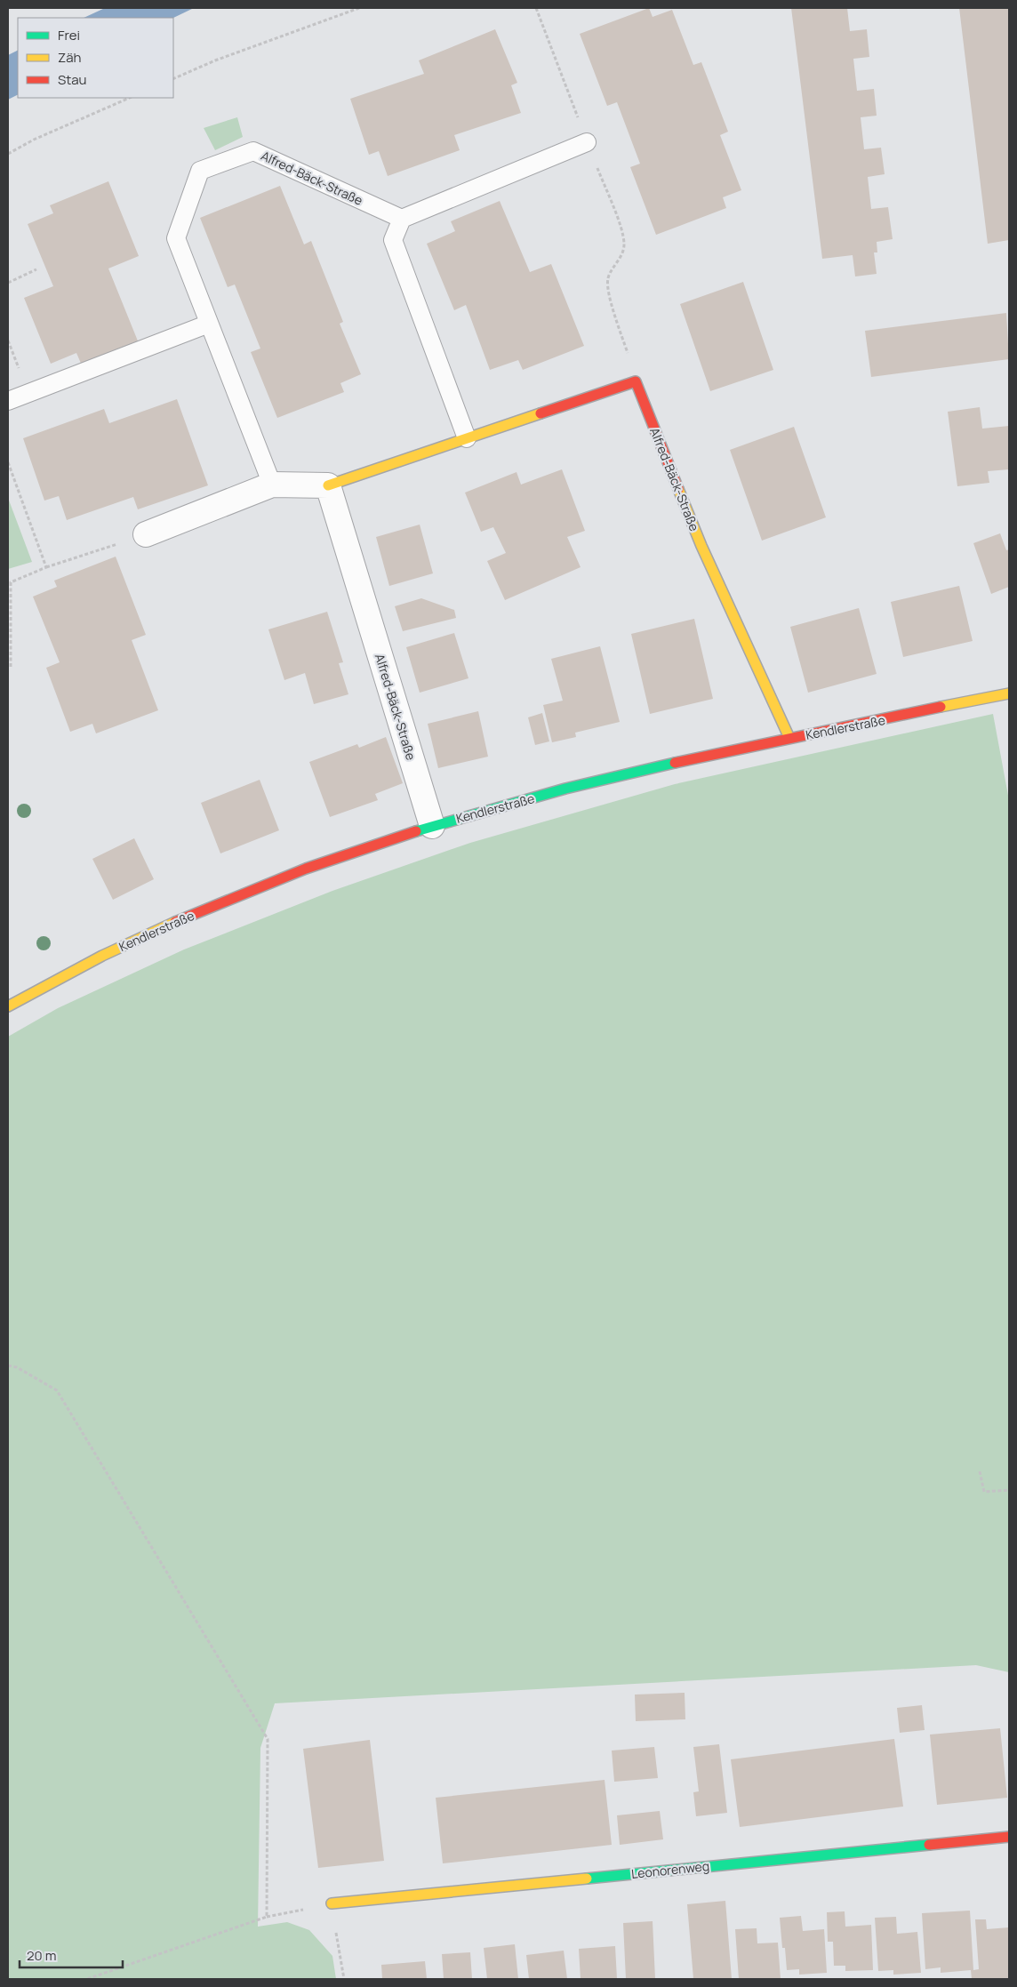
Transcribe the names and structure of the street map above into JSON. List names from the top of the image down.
{
  "streets": {
    "street": ["Alfred-Bäck-Straße", "Kendlerstraße", "Leonorenweg"]
  },
  "crossings": [
    ["Alfred-Bäck-Straße", "Kendlerstraße"]
  ],
  "legend": ["Frei", "Zäh", "Stau"],
  "scale_bar": "20 m"
}
